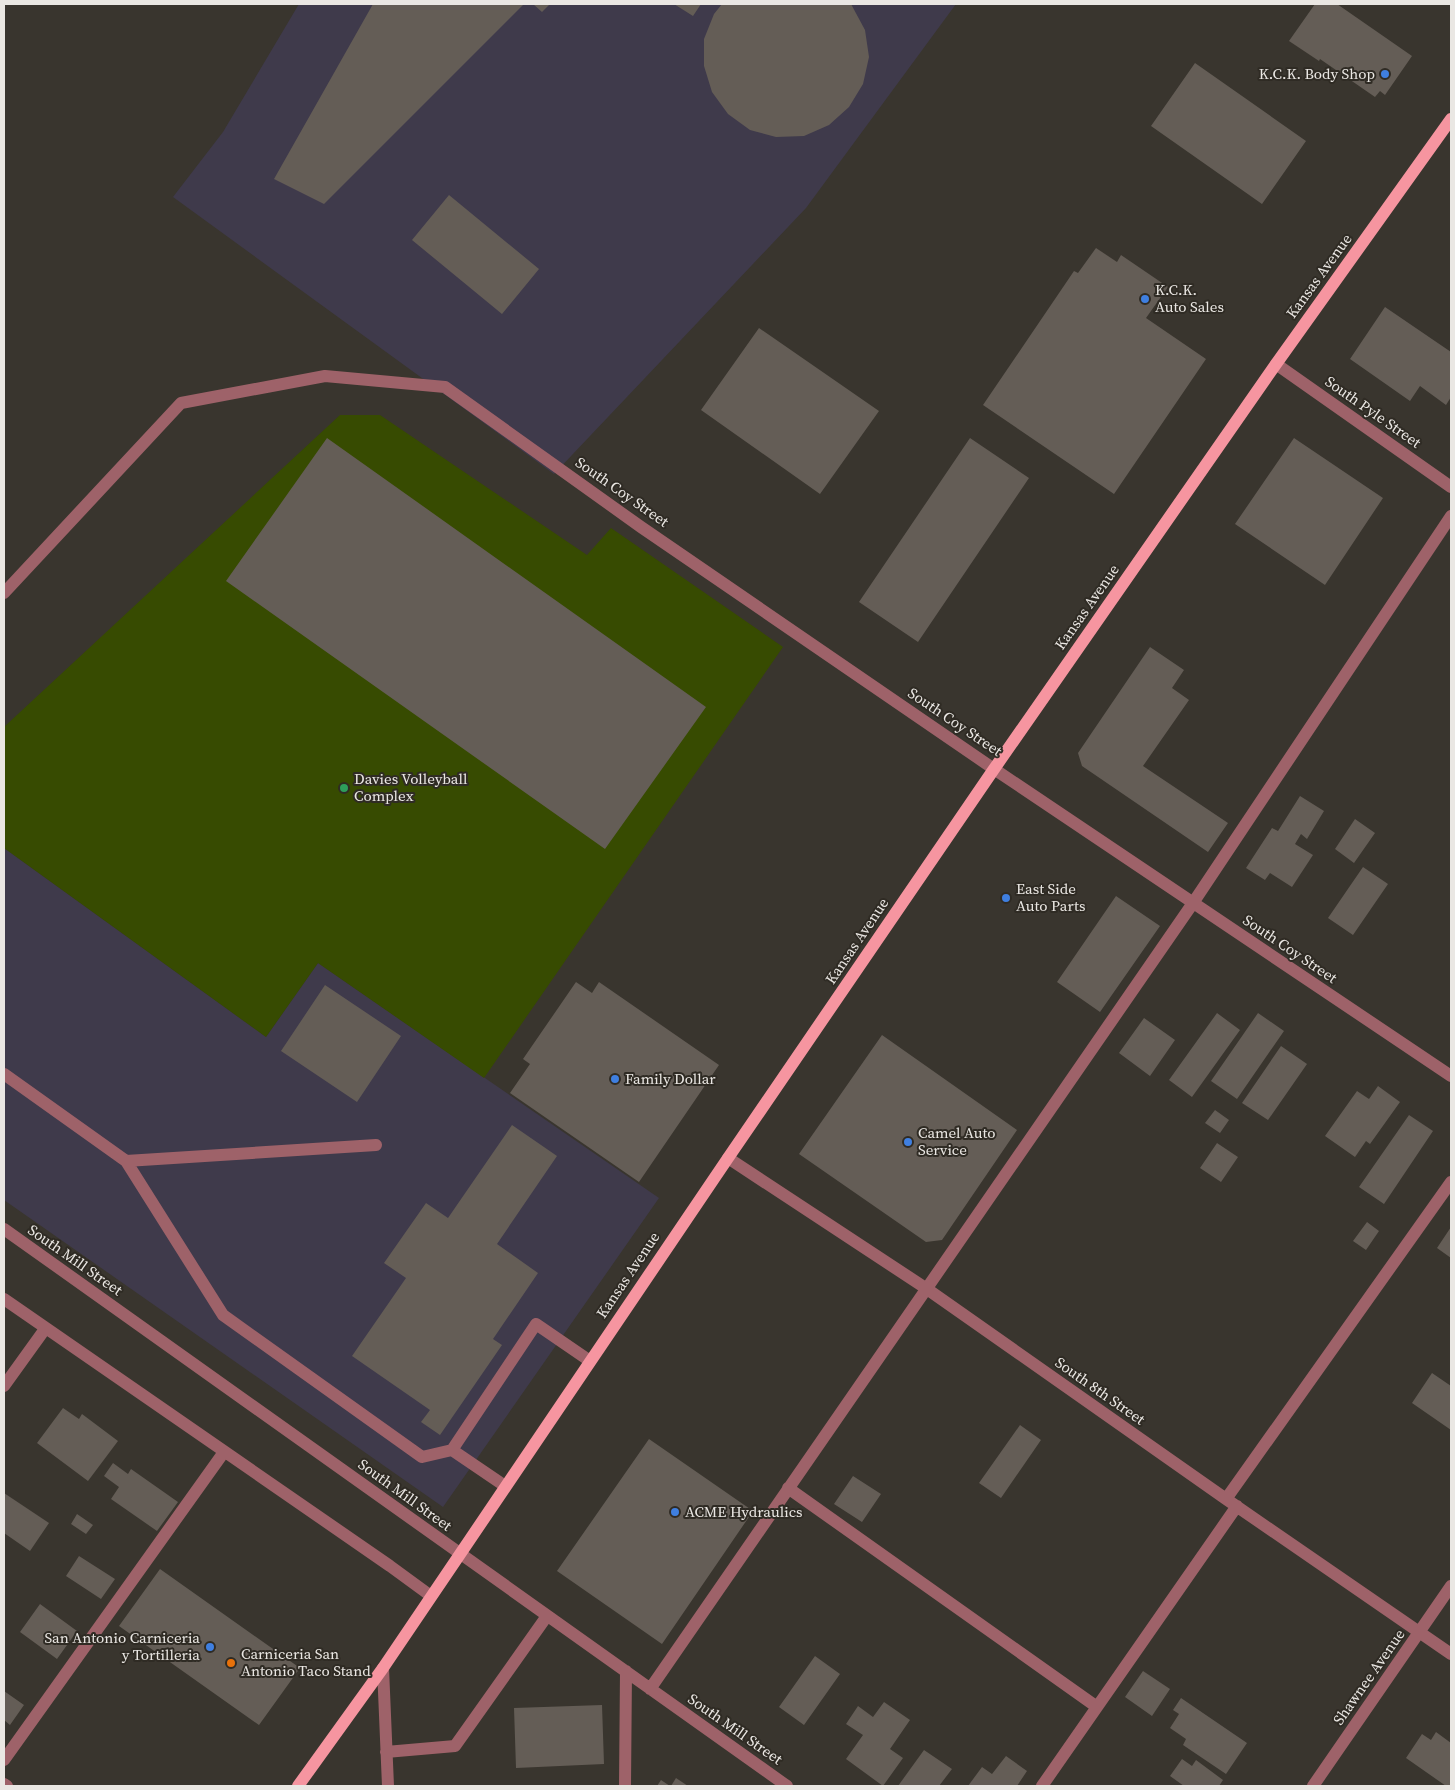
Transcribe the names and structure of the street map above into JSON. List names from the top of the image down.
{
  "streets": {
    "main road": ["Kansas Avenue"],
    "street": [
      "South Pyle Street",
      "South Coy Street",
      "South Mill Street",
      "South 8th Street",
      "Shawnee Avenue"
    ]
  },
  "crossings": [
    ["Kansas Avenue", "South Pyle Street"],
    ["Kansas Avenue", "South Coy Street"],
    ["Kansas Avenue", "South Mill Street"],
    ["Kansas Avenue", "South 8th Street"],
    ["South 8th Street", "Shawnee Avenue"]
  ],
  "places": [
    "K.C.K. Body Shop",
    "K.C.K. Auto Sales",
    "Davies Volleyball Complex",
    "East Side Auto Parts",
    "Family Dollar",
    "Camel Auto Service",
    "ACME Hydraulics",
    "San Antonio Carniceria y Tortilleria",
    "Carniceria San Antonio Taco Stand"
  ]
}
